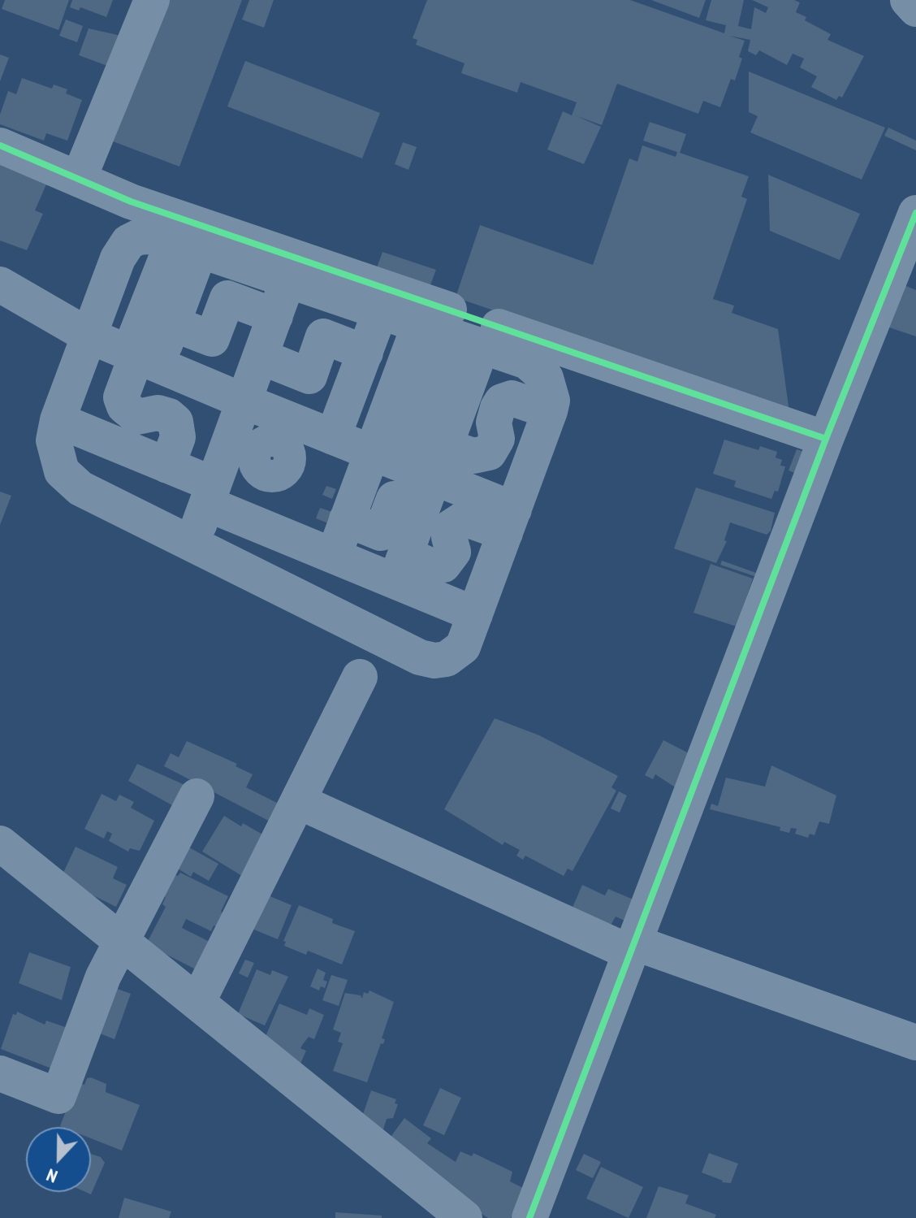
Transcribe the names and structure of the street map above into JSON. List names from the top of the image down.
{
  "north": "bottom"
}
